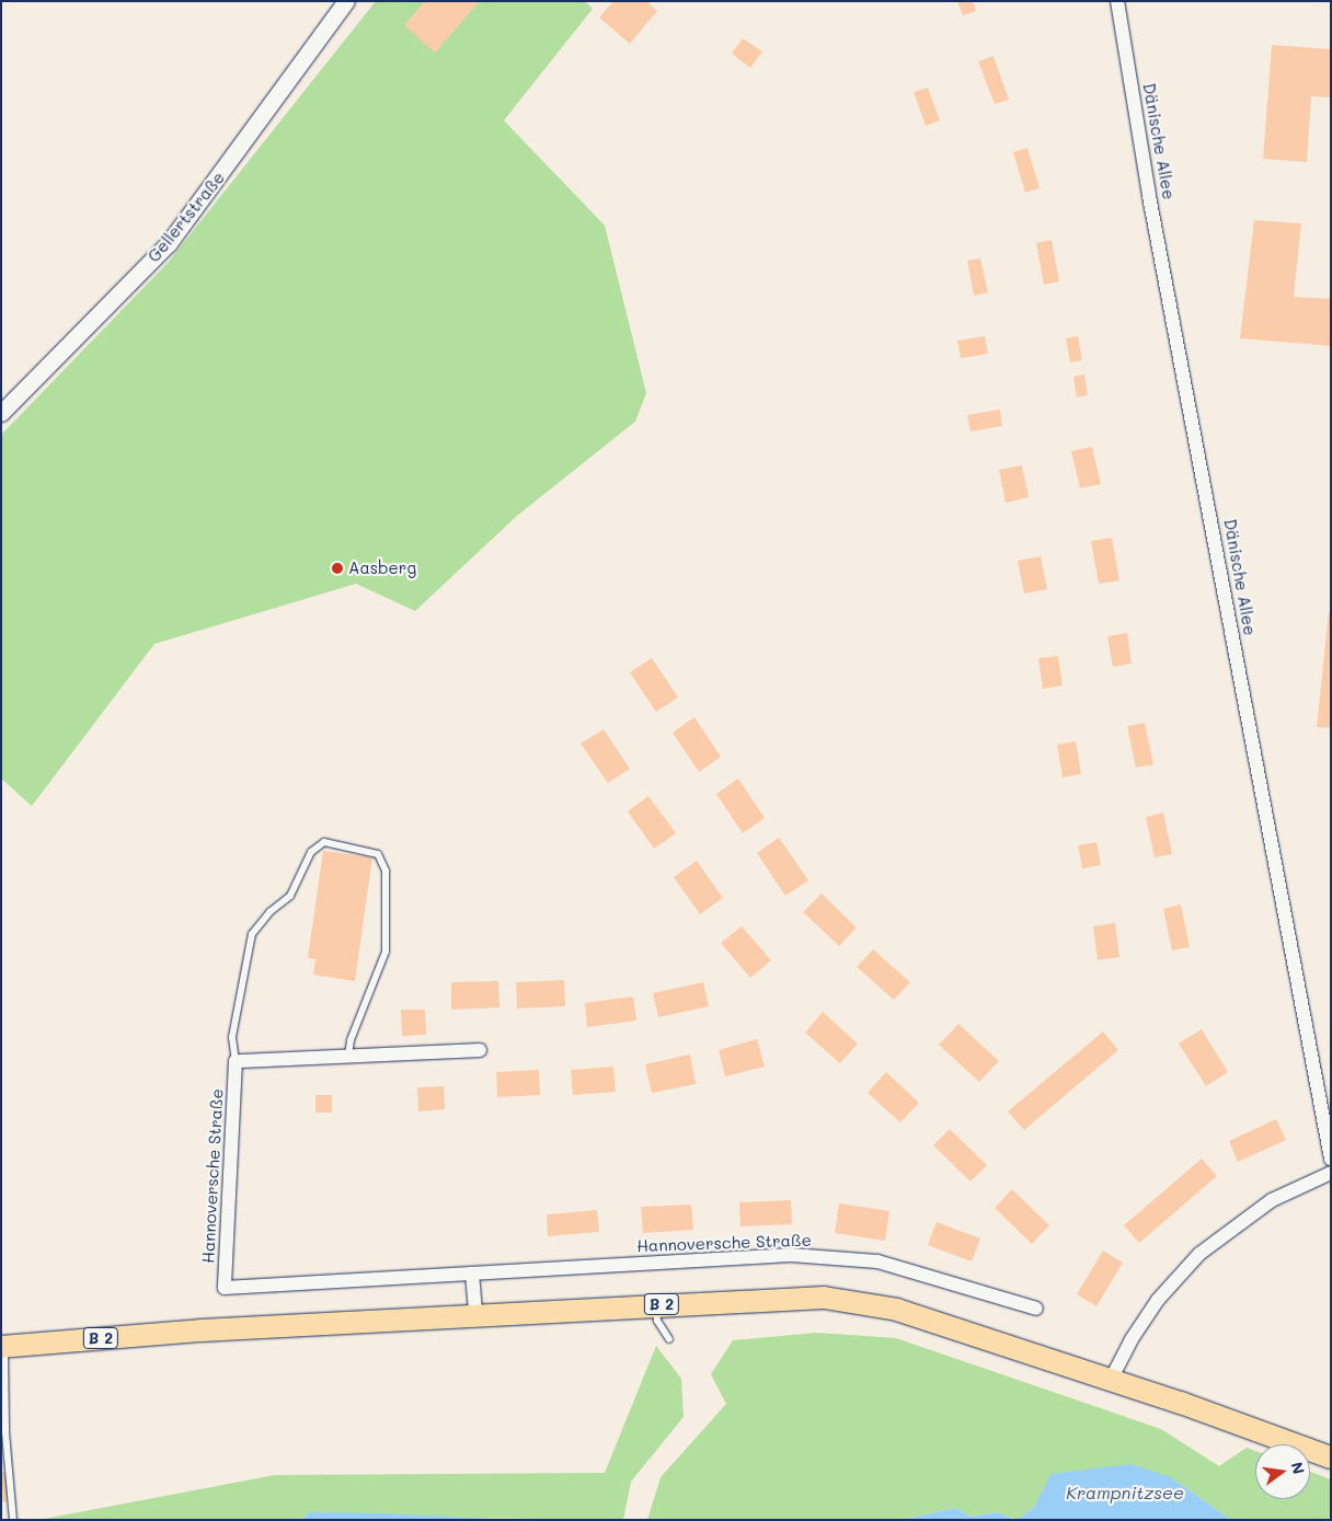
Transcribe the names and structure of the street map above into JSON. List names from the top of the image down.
{
  "streets": {
    "main road": ["B 2"],
    "street": ["Dänische Allee", "Gellertstraße", "Hannoversche Straße"]
  },
  "water": ["Krampnitzsee"],
  "places": ["Aasberg"],
  "north": "right"
}
